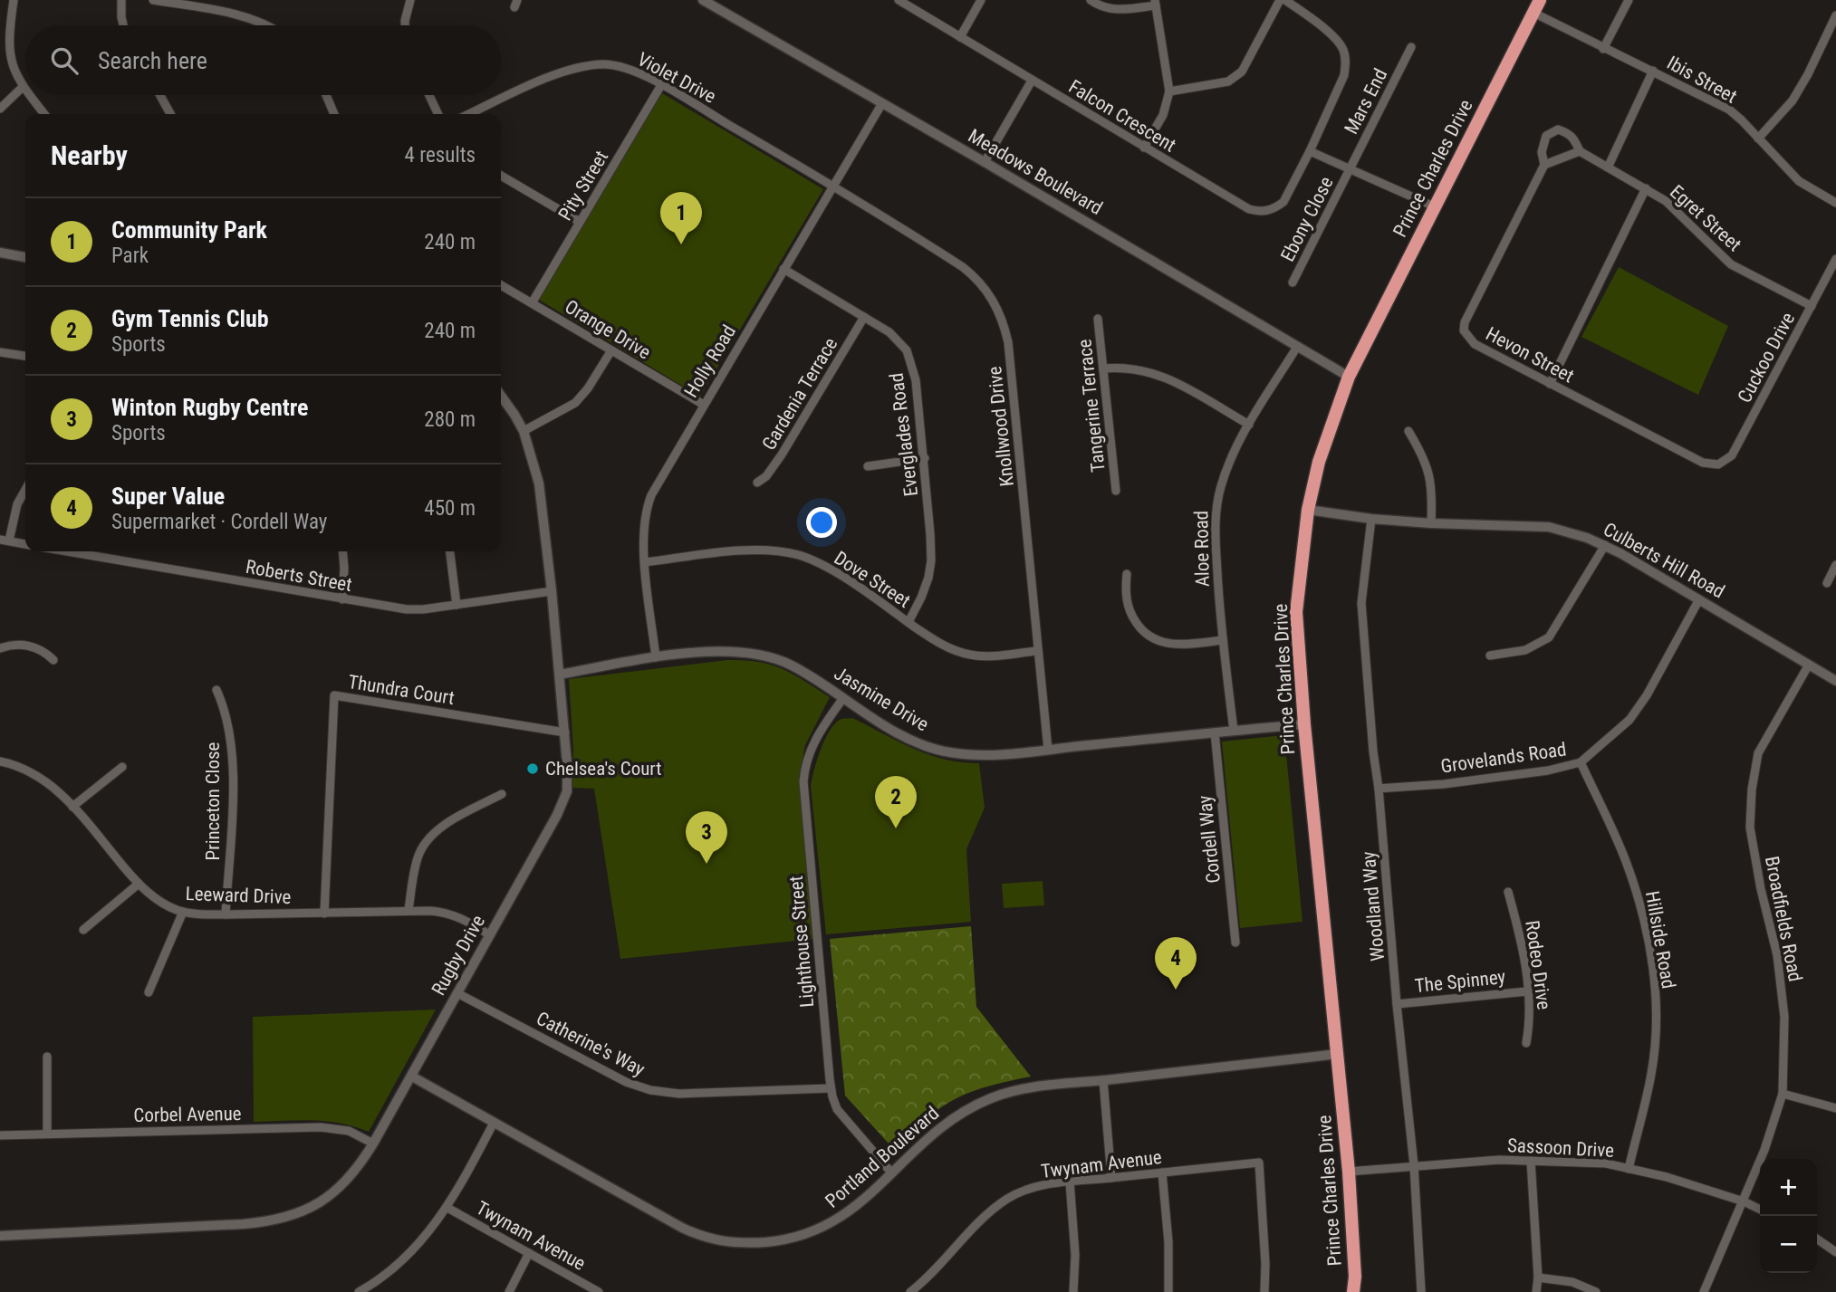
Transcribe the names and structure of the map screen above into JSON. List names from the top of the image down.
{
  "streets": {
    "highway": ["Prince Charles Drive"],
    "street": [
      "Violet Drive",
      "Ibis Street",
      "Mars End",
      "Falcon Crescent",
      "Meadows Boulevard",
      "Pity Street",
      "Egret Street",
      "Ebony Close",
      "Orange Drive",
      "Hevon Street",
      "Cuckoo Drive",
      "Holly Road",
      "Gardenia Terrace",
      "Tangerine Terrace",
      "Knollwood Drive",
      "Everglades Road",
      "Aloe Road",
      "Culberts Hill Road",
      "Roberts Street",
      "Dove Street",
      "Thundra Court",
      "Jasmine Drive",
      "Grovelands Road",
      "Princeton Close",
      "Cordell Way",
      "Leeward Drive",
      "Woodland Way",
      "Broadfields Road",
      "Hillside Road",
      "Lighthouse Street",
      "Rugby Drive",
      "Rodeo Drive",
      "The Spinney",
      "Catherine's Way",
      "Corbel Avenue",
      "Sassoon Drive",
      "Portland Boulevard",
      "Twynam Avenue"
    ]
  },
  "crossings": [
    ["Violet Drive", "Pity Street"],
    ["Violet Drive", "Holly Road"],
    ["Violet Drive", "Knollwood Drive"],
    ["Ibis Street", "Prince Charles Drive"],
    ["Mars End", "Ebony Close"],
    ["Prince Charles Drive", "Meadows Boulevard"],
    ["Prince Charles Drive", "Culberts Hill Road"],
    ["Prince Charles Drive", "Jasmine Drive"],
    ["Prince Charles Drive", "Sassoon Drive"],
    ["Prince Charles Drive", "Portland Boulevard"],
    ["Meadows Boulevard", "Holly Road"],
    ["Meadows Boulevard", "Aloe Road"],
    ["Pity Street", "Orange Drive"],
    ["Egret Street", "Hevon Street"],
    ["Egret Street", "Cuckoo Drive"],
    ["Orange Drive", "Holly Road"],
    ["Hevon Street", "Cuckoo Drive"],
    ["Holly Road", "Knollwood Drive"],
    ["Holly Road", "Everglades Road"],
    ["Holly Road", "Dove Street"],
    ["Holly Road", "Jasmine Drive"],
    ["Gardenia Terrace", "Everglades Road"],
    ["Knollwood Drive", "Dove Street"],
    ["Knollwood Drive", "Jasmine Drive"],
    ["Everglades Road", "Dove Street"],
    ["Aloe Road", "Jasmine Drive"],
    ["Culberts Hill Road", "Grovelands Road"],
    ["Culberts Hill Road", "Woodland Way"],
    ["Culberts Hill Road", "Broadfields Road"],
    ["Roberts Street", "Rugby Drive"],
    ["Thundra Court", "Leeward Drive"],
    ["Thundra Court", "Rugby Drive"],
    ["Jasmine Drive", "Cordell Way"],
    ["Jasmine Drive", "Lighthouse Street"],
    ["Jasmine Drive", "Rugby Drive"],
    ["Grovelands Road", "Woodland Way"],
    ["Grovelands Road", "Hillside Road"],
    ["Princeton Close", "Leeward Drive"],
    ["Leeward Drive", "Rugby Drive"],
    ["Woodland Way", "The Spinney"],
    ["Woodland Way", "Sassoon Drive"],
    ["Broadfields Road", "Sassoon Drive"],
    ["Hillside Road", "Sassoon Drive"],
    ["Lighthouse Street", "Catherine's Way"],
    ["Lighthouse Street", "Portland Boulevard"],
    ["Rugby Drive", "Catherine's Way"],
    ["Rugby Drive", "Corbel Avenue"],
    ["Rugby Drive", "Portland Boulevard"],
    ["Rodeo Drive", "The Spinney"]
  ],
  "places": ["Chelsea's Court"],
  "page": {
    "search": "Search here",
    "heading": ["Nearby", "4 results"],
    "pins": [
      "1",
      "2",
      "3",
      "4"
    ],
    "list": [
      {
        "mark": "1",
        "name": "Community Park",
        "note": "Park",
        "value": "240 m"
      },
      {
        "mark": "2",
        "name": "Gym Tennis Club",
        "note": "Sports",
        "value": "240 m"
      },
      {
        "mark": "3",
        "name": "Winton Rugby Centre",
        "note": "Sports",
        "value": "280 m"
      },
      {
        "mark": "4",
        "name": "Super Value",
        "note": "Supermarket · Cordell Way",
        "value": "450 m"
      }
    ],
    "map_buttons": ["+", "−"]
  }
}
